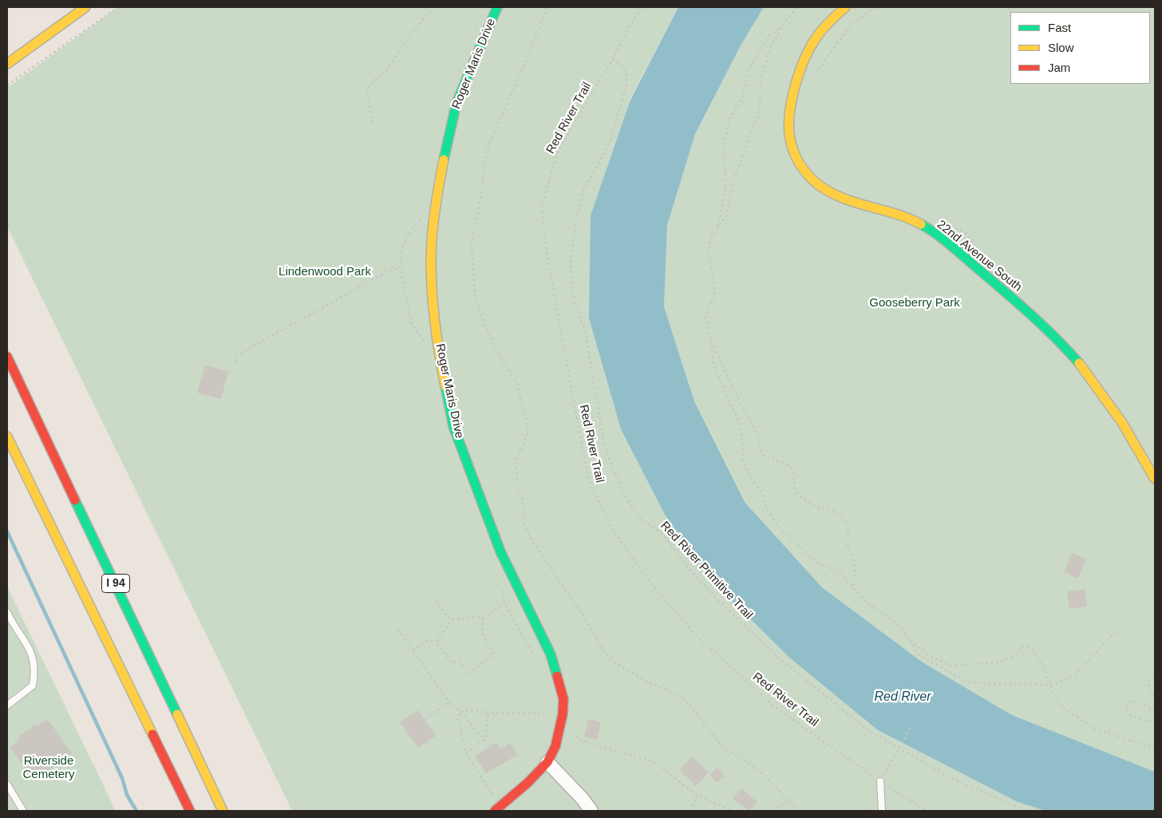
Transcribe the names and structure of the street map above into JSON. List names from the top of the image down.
{
  "streets": {
    "main road": ["Roger Maris Drive", "22nd Avenue South", "I 94"],
    "path": ["Red River Trail", "Red River Primitive Trail"]
  },
  "crossings": [
    ["Red River Trail", "Red River Primitive Trail"]
  ],
  "water": ["Red River"],
  "parks": ["Lindenwood Park", "Gooseberry Park", "Riverside Cemetery"],
  "legend": ["Fast", "Slow", "Jam"]
}
